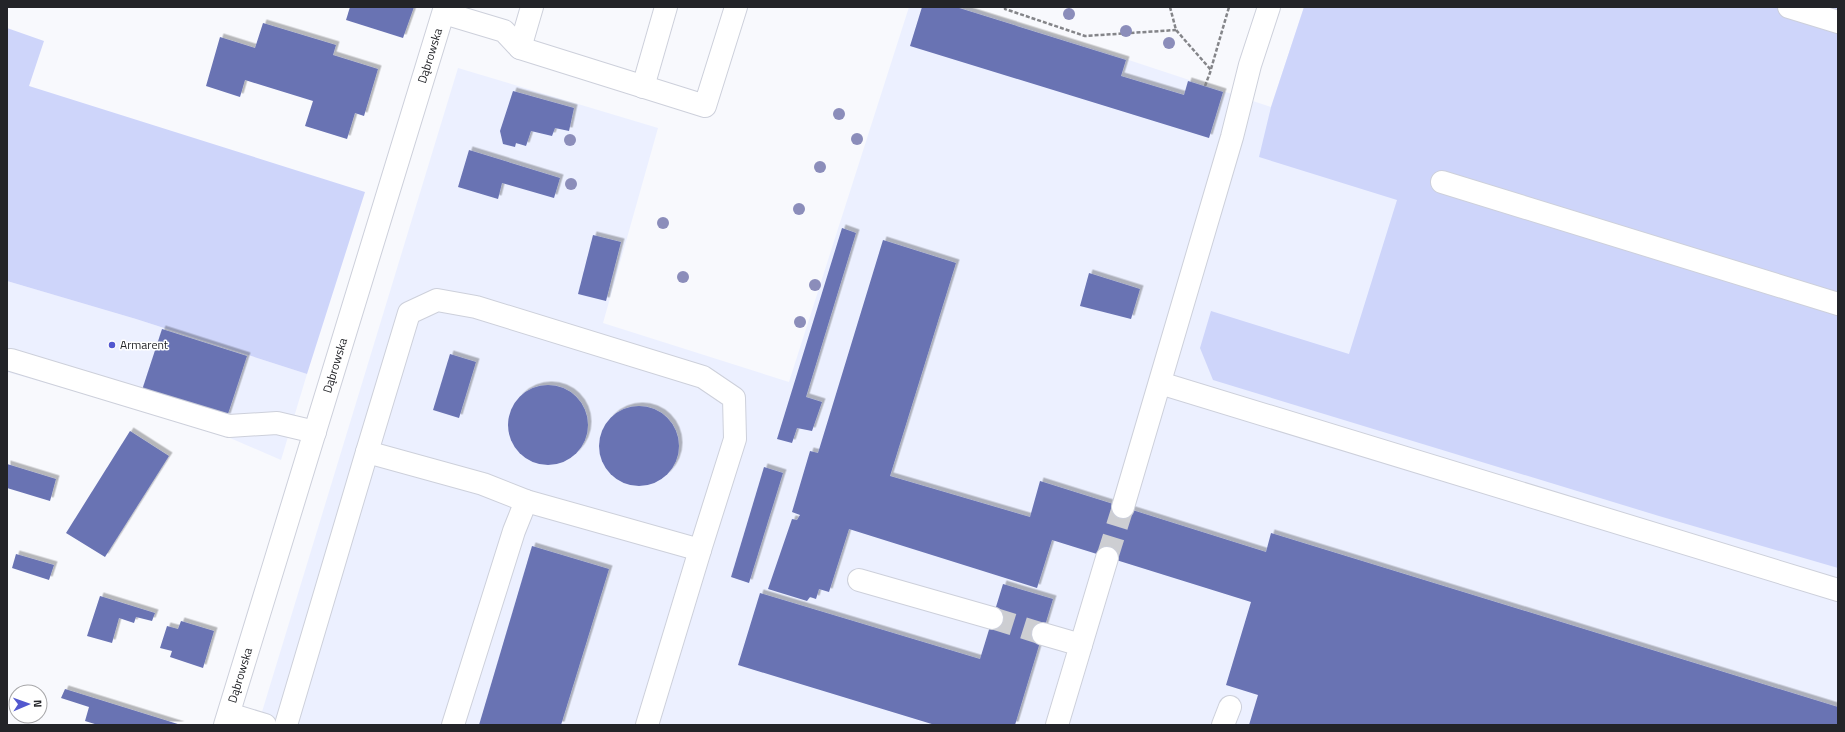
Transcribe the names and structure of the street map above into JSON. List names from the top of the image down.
{
  "streets": {
    "street": ["Dąbrowska"]
  },
  "places": ["Armarent"],
  "north": "right"
}
